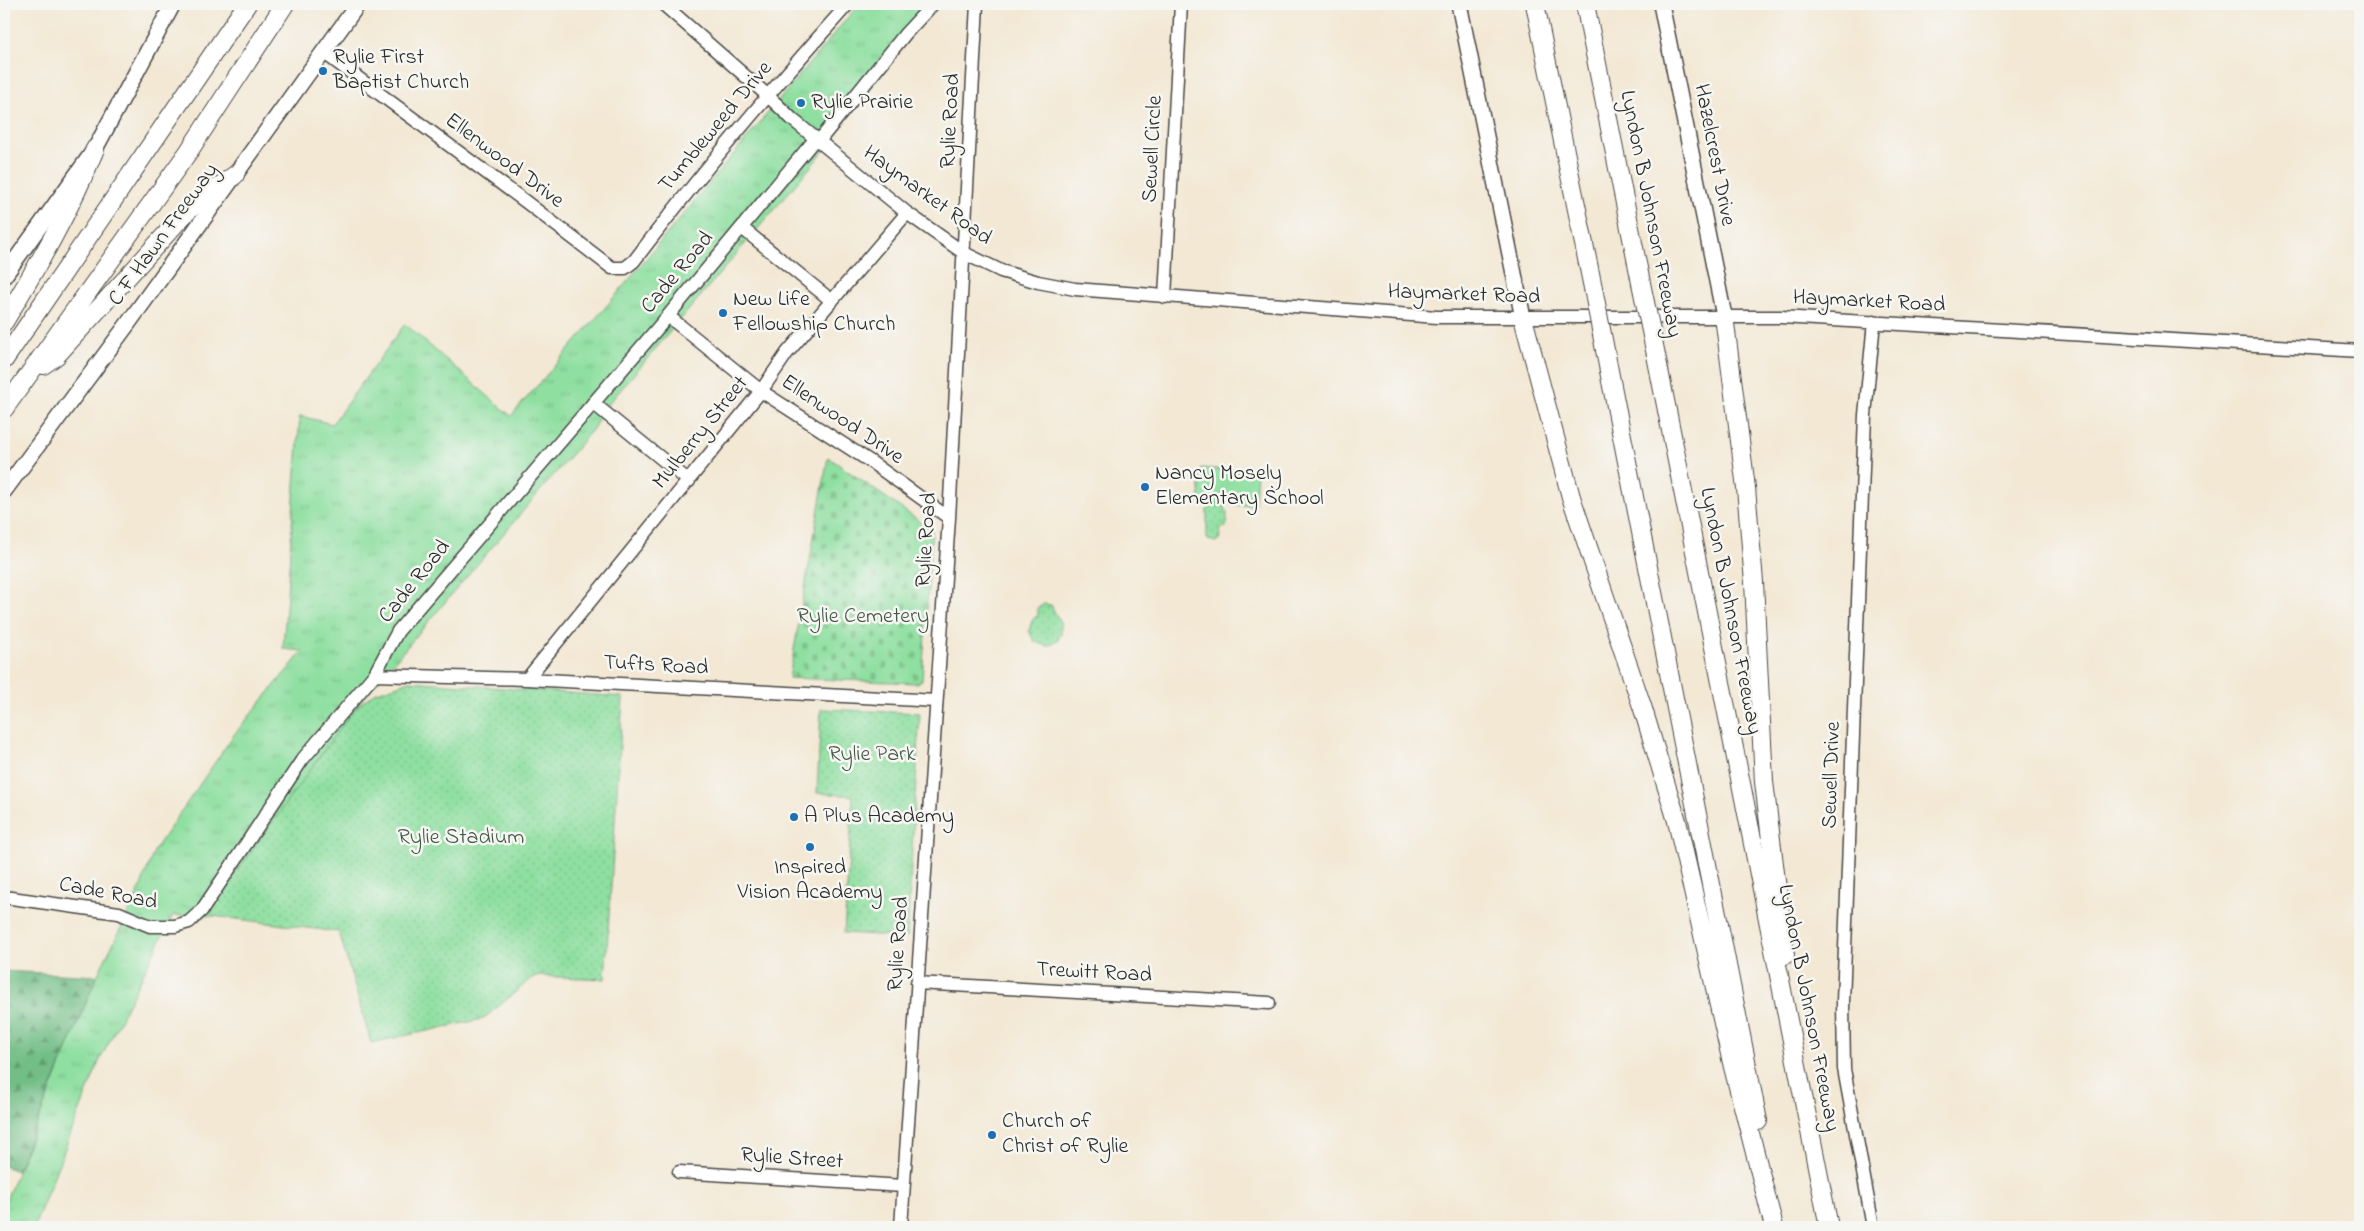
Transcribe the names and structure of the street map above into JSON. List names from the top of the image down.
{
  "streets": {
    "highway": ["Lyndon B Johnson Freeway", "C F Hawn Freeway"],
    "main road": ["Hazelcrest Drive"],
    "street": [
      "Rylie Road",
      "Tumbleweed Drive",
      "Sewell Circle",
      "Ellenwood Drive",
      "Haymarket Road",
      "Cade Road",
      "Mulberry Street",
      "Tufts Road",
      "Sewell Drive",
      "Trewitt Road",
      "Rylie Street"
    ]
  },
  "crossings": [
    ["Rylie Road", "Ellenwood Drive"],
    ["Rylie Road", "Haymarket Road"],
    ["Rylie Road", "Tufts Road"],
    ["Rylie Road", "Trewitt Road"],
    ["Rylie Road", "Rylie Street"],
    ["Tumbleweed Drive", "Ellenwood Drive"],
    ["Tumbleweed Drive", "Haymarket Road"],
    ["Sewell Circle", "Haymarket Road"],
    ["Hazelcrest Drive", "Haymarket Road"],
    ["Ellenwood Drive", "C F Hawn Freeway"],
    ["Ellenwood Drive", "Cade Road"],
    ["Ellenwood Drive", "Mulberry Street"],
    ["Haymarket Road", "Cade Road"],
    ["Haymarket Road", "Mulberry Street"],
    ["Haymarket Road", "Sewell Drive"],
    ["Cade Road", "Tufts Road"],
    ["Mulberry Street", "Tufts Road"]
  ],
  "parks": ["Rylie Cemetery", "Rylie Park", "Rylie Stadium"],
  "places": [
    "Rylie First Baptist Church",
    "Rylie Prairie",
    "New Life Fellowship Church",
    "Nancy Mosely Elementary School",
    "A Plus Academy",
    "Inspired Vision Academy",
    "Church of Christ of Rylie"
  ]
}
